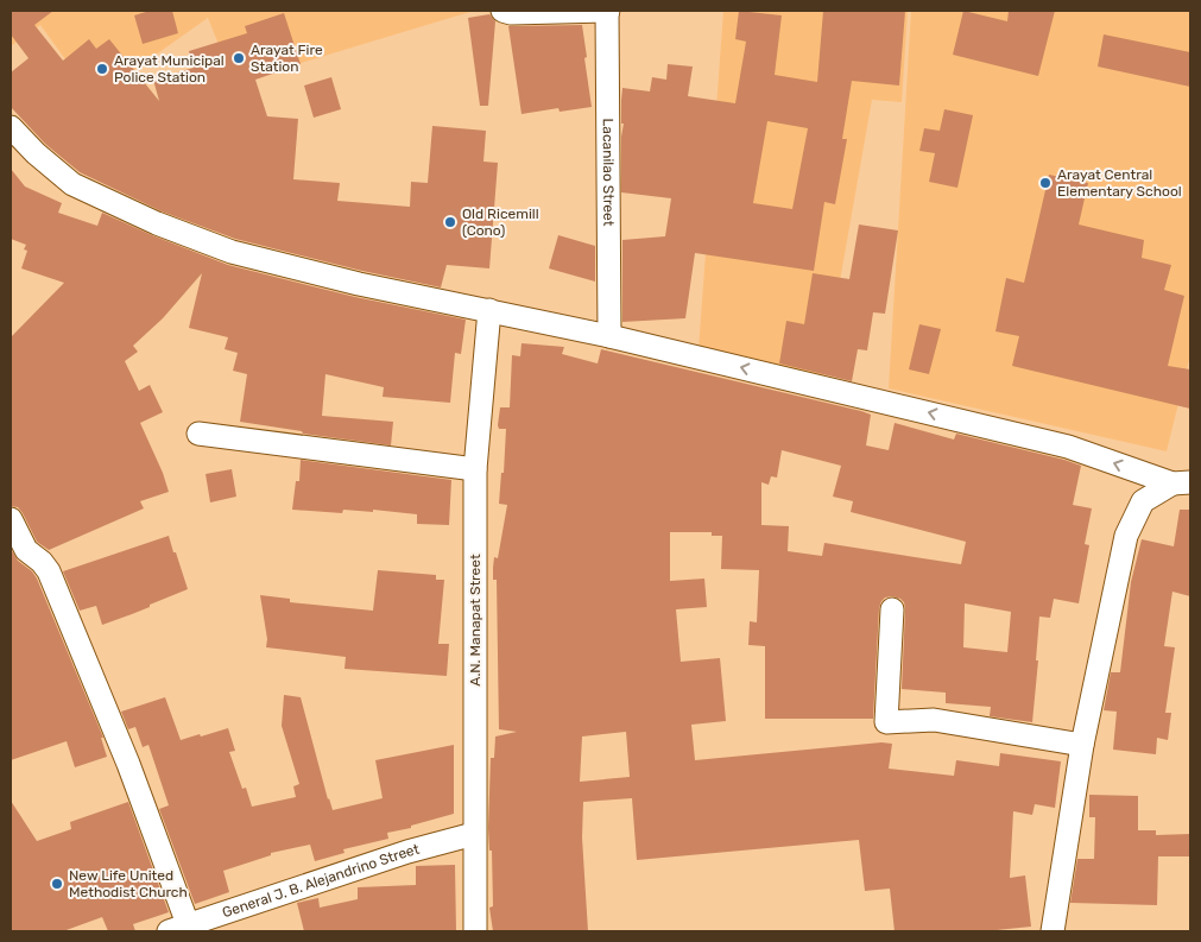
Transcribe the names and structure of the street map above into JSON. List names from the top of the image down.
{
  "streets": {
    "street": ["Lacanilao Street", "A.N. Manapat Street", "General J. B. Alejandrino Street"]
  },
  "crossings": [
    ["A.N. Manapat Street", "General J. B. Alejandrino Street"]
  ],
  "places": [
    "Arayat Fire Station",
    "Arayat Municipal Police Station",
    "Arayat Central Elementary School",
    "Old Ricemill (Cono)",
    "New Life United Methodist Church"
  ]
}
